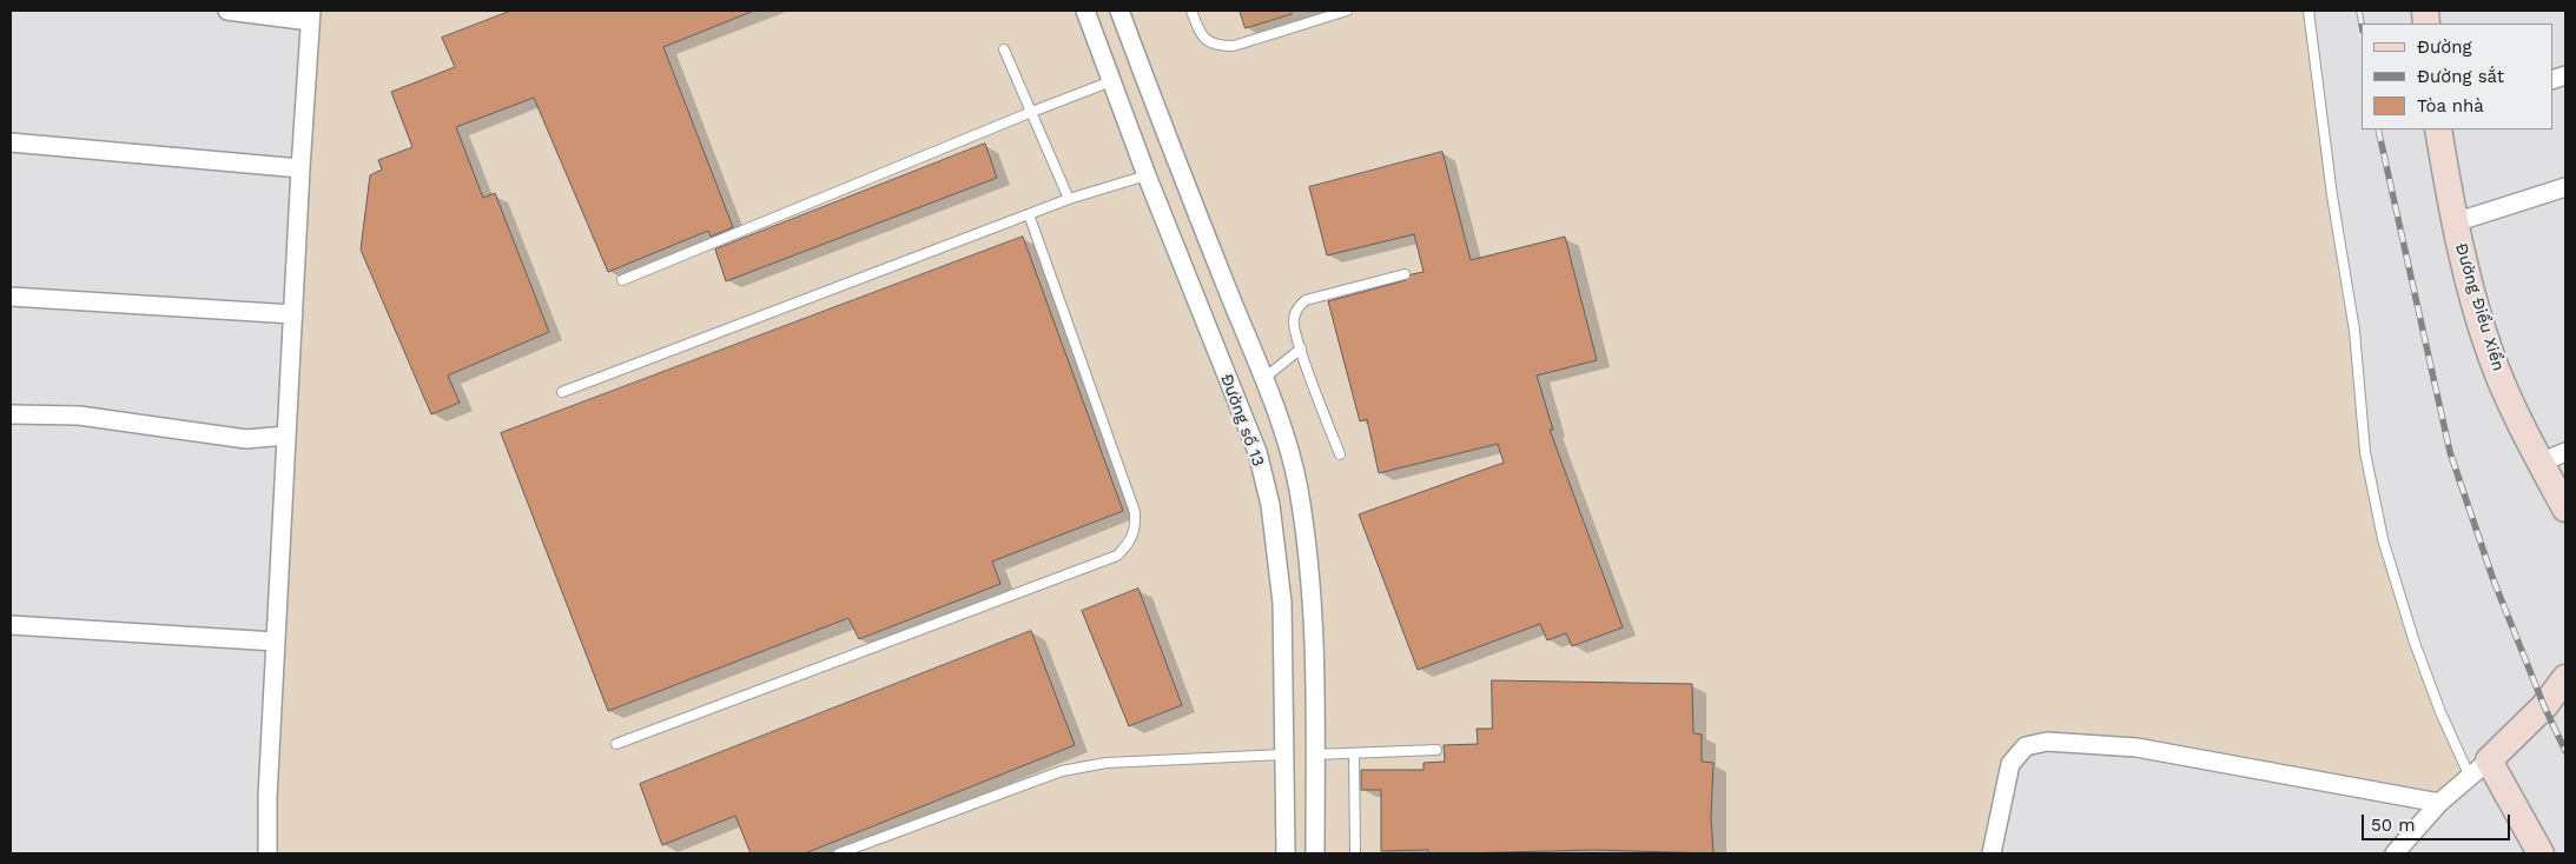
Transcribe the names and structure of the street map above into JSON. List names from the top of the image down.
{
  "streets": {
    "street": ["Đường Điểu Xiển", "Đường số 13"]
  },
  "legend": ["Đường", "Đường sắt", "Tòa nhà"],
  "scale_bar": "50 m"
}
